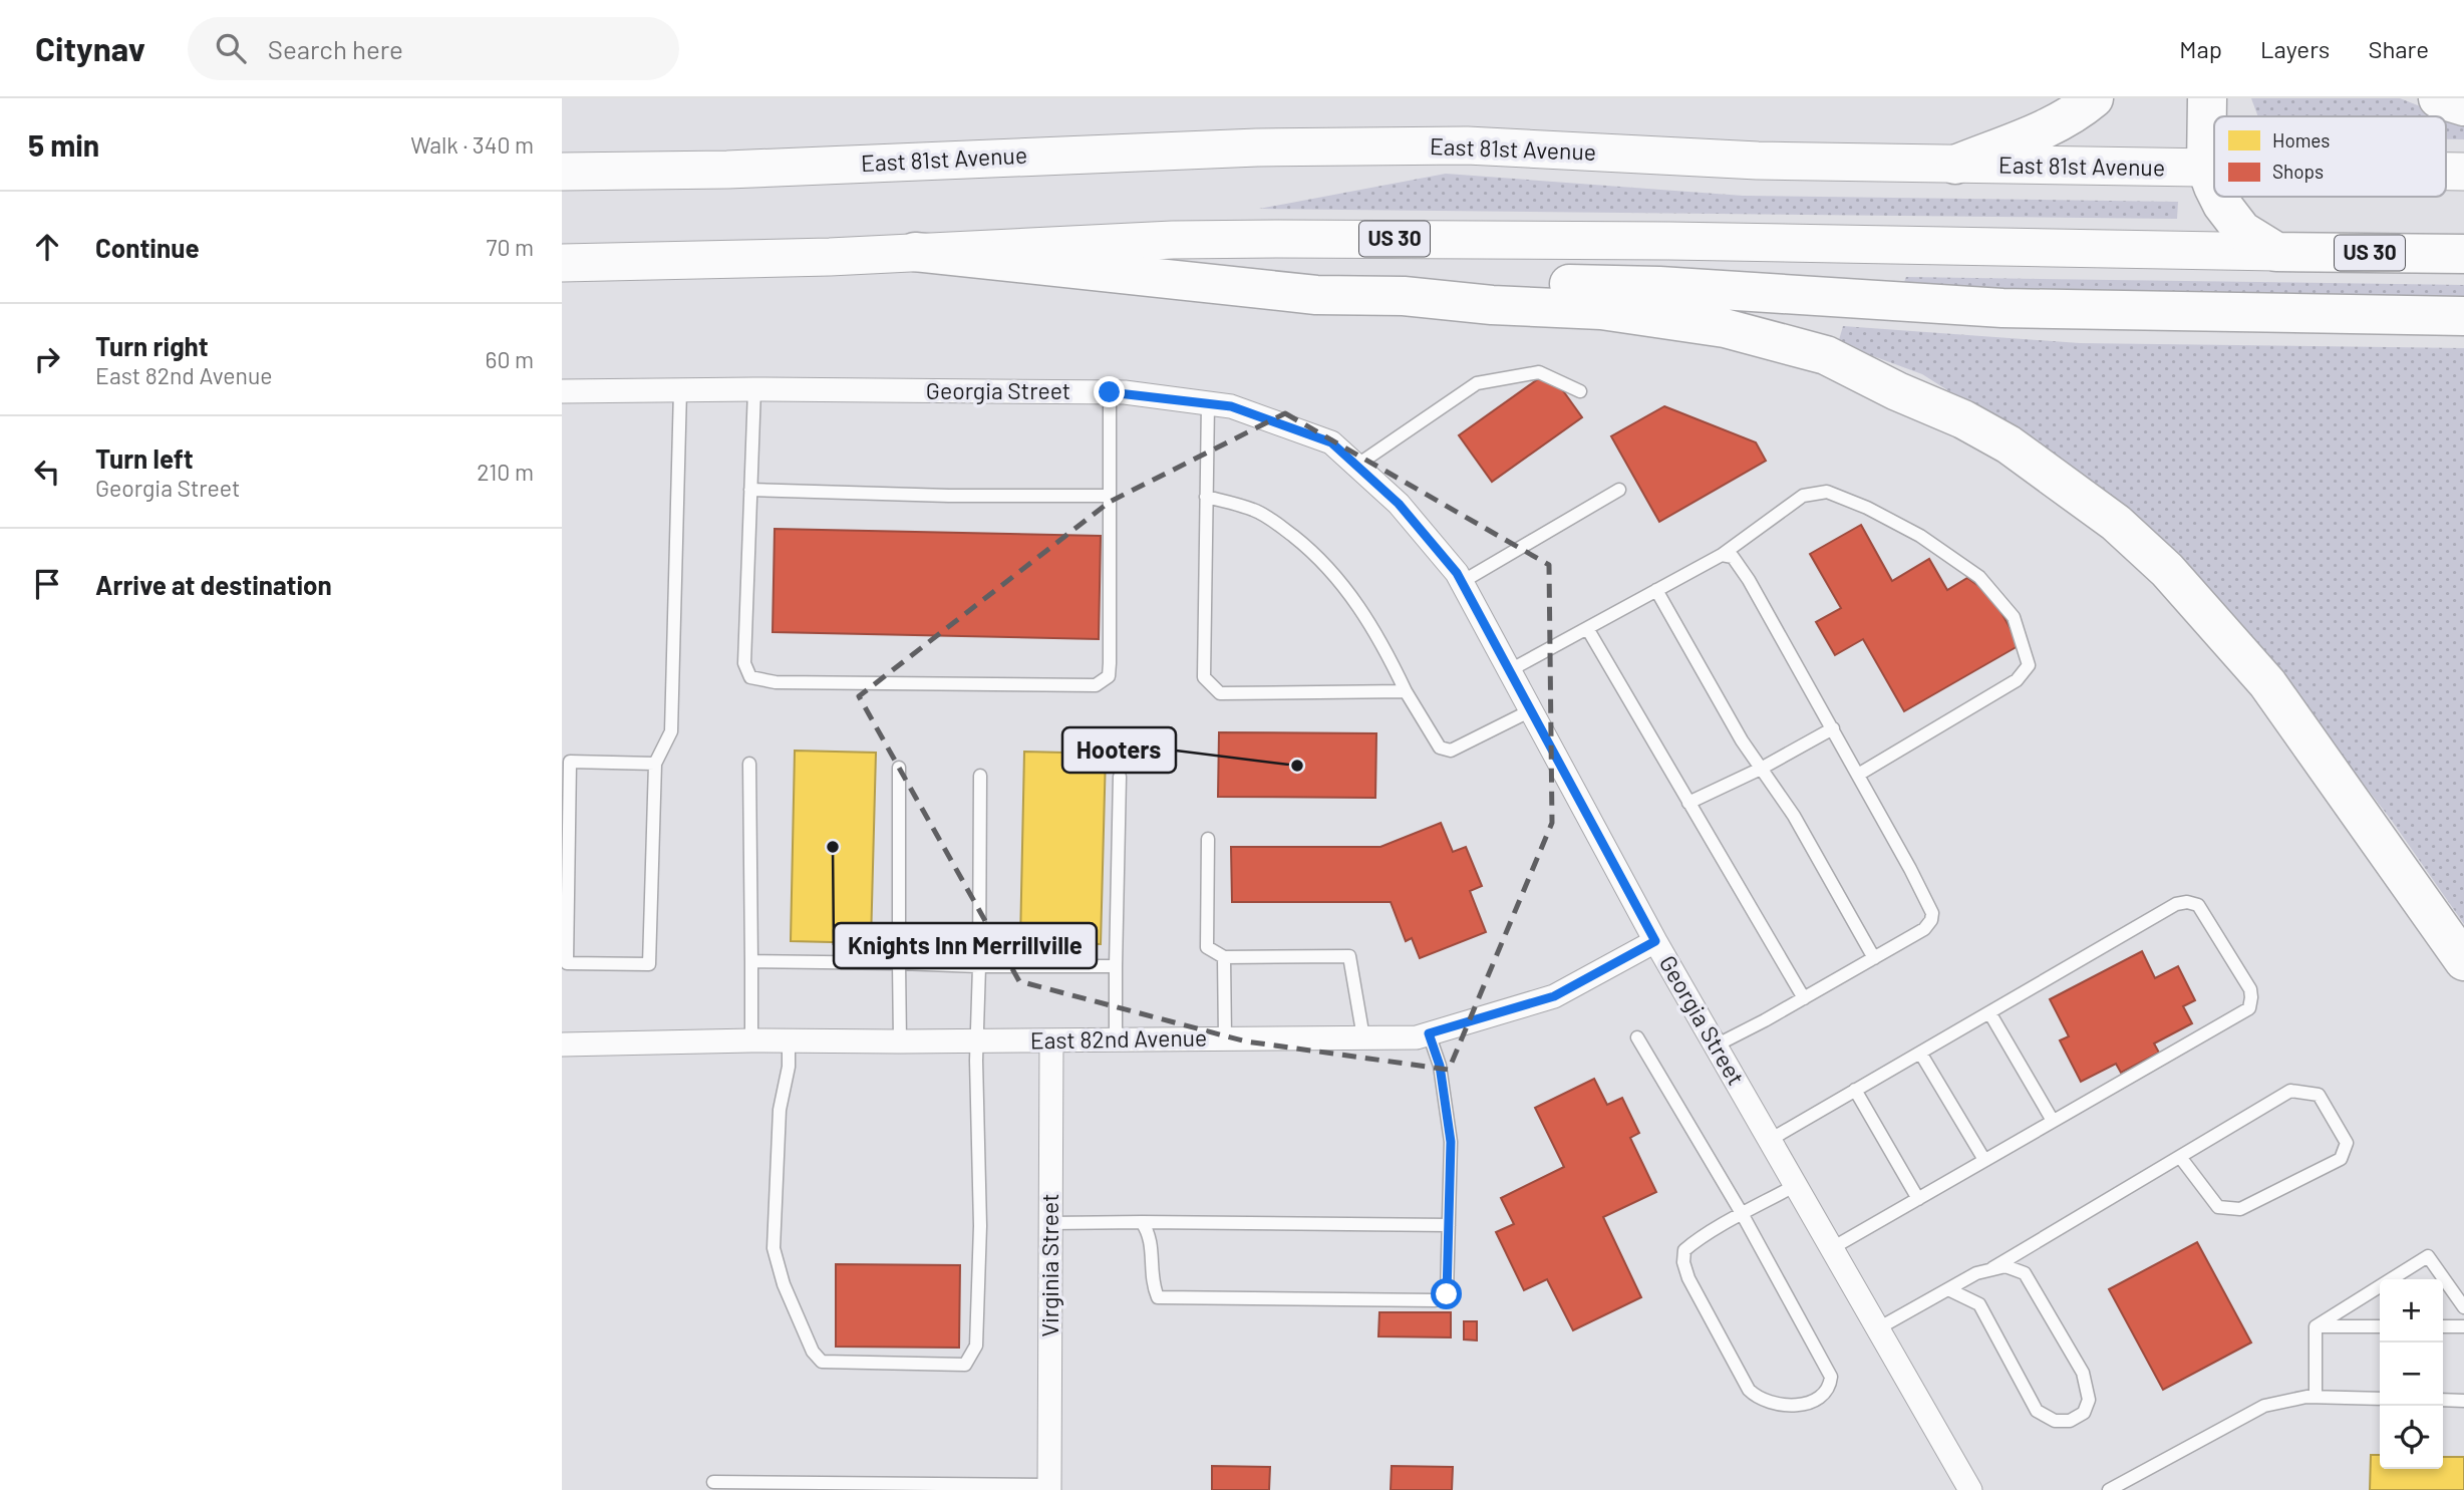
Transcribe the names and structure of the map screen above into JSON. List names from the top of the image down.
{
  "streets": {
    "highway": ["US 30"],
    "main road": ["East 81st Avenue"],
    "street": ["Georgia Street", "East 82nd Avenue", "Virginia Street"]
  },
  "crossings": [
    ["Georgia Street", "East 82nd Avenue"],
    ["East 82nd Avenue", "Virginia Street"]
  ],
  "places": ["Hooters", "Knights Inn Merrillville"],
  "legend": ["Homes", "Shops"],
  "page": {
    "header": "Citynav",
    "search": "Search here",
    "nav": ["Map", "Layers", "Share"],
    "heading": ["5 min", "Walk · 340 m"],
    "list": [
      ["Continue", "70 m"],
      ["Turn right", "East 82nd Avenue", "60 m"],
      ["Turn left", "Georgia Street", "210 m"],
      "Arrive at destination"
    ],
    "map_buttons": ["+", "−"]
  }
}
